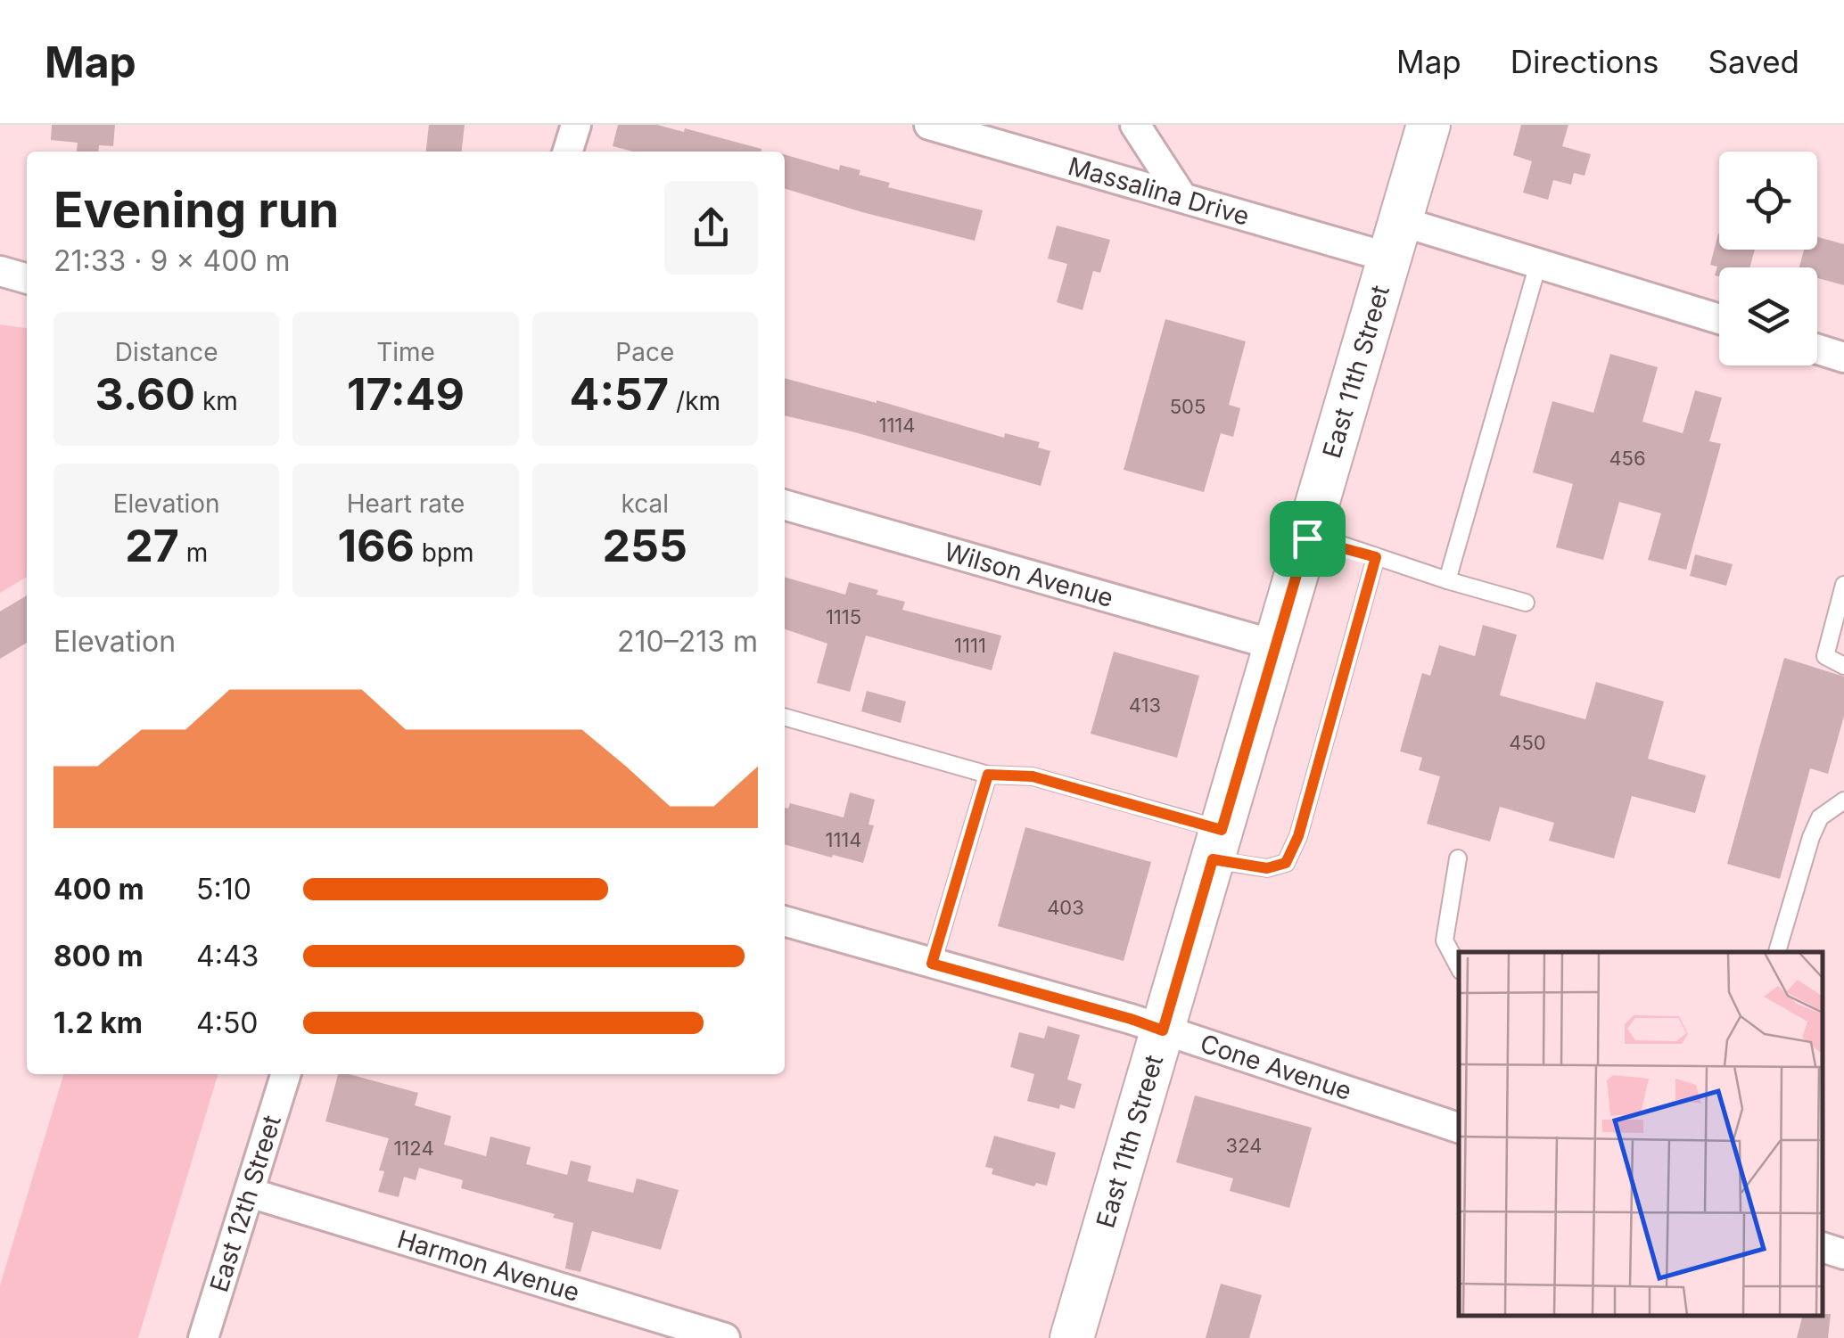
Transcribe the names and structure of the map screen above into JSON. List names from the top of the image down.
{
  "streets": {
    "main road": ["East 11th Street"],
    "street": [
      "Massalina Drive",
      "Wilson Avenue",
      "Cone Avenue",
      "East 12th Street",
      "Harmon Avenue"
    ]
  },
  "crossings": [
    ["Massalina Drive", "East 11th Street"],
    ["East 11th Street", "Wilson Avenue"],
    ["East 11th Street", "Cone Avenue"],
    ["East 12th Street", "Harmon Avenue"]
  ],
  "house_numbers": [
    "505",
    "1114",
    "456",
    "1115",
    "1111",
    "413",
    "450",
    "1114",
    "403",
    "324",
    "1124"
  ],
  "page": {
    "header": "Map",
    "nav": ["Map", "Directions", "Saved"],
    "heading": ["Evening run", "21:33 · 9 × 400 m"],
    "stats": [
      ["Distance", "3.60 km"],
      ["Time", "17:49"],
      ["Pace", "4:57 /km"],
      ["Elevation", "27 m"],
      ["Heart rate", "166 bpm"],
      ["kcal", "255"]
    ],
    "chart": ["Elevation", "210–213 m"],
    "list": [
      {
        "name": "400 m",
        "note": "5:10"
      },
      {
        "name": "800 m",
        "note": "4:43"
      },
      {
        "name": "1.2 km",
        "note": "4:50"
      }
    ]
  }
}
